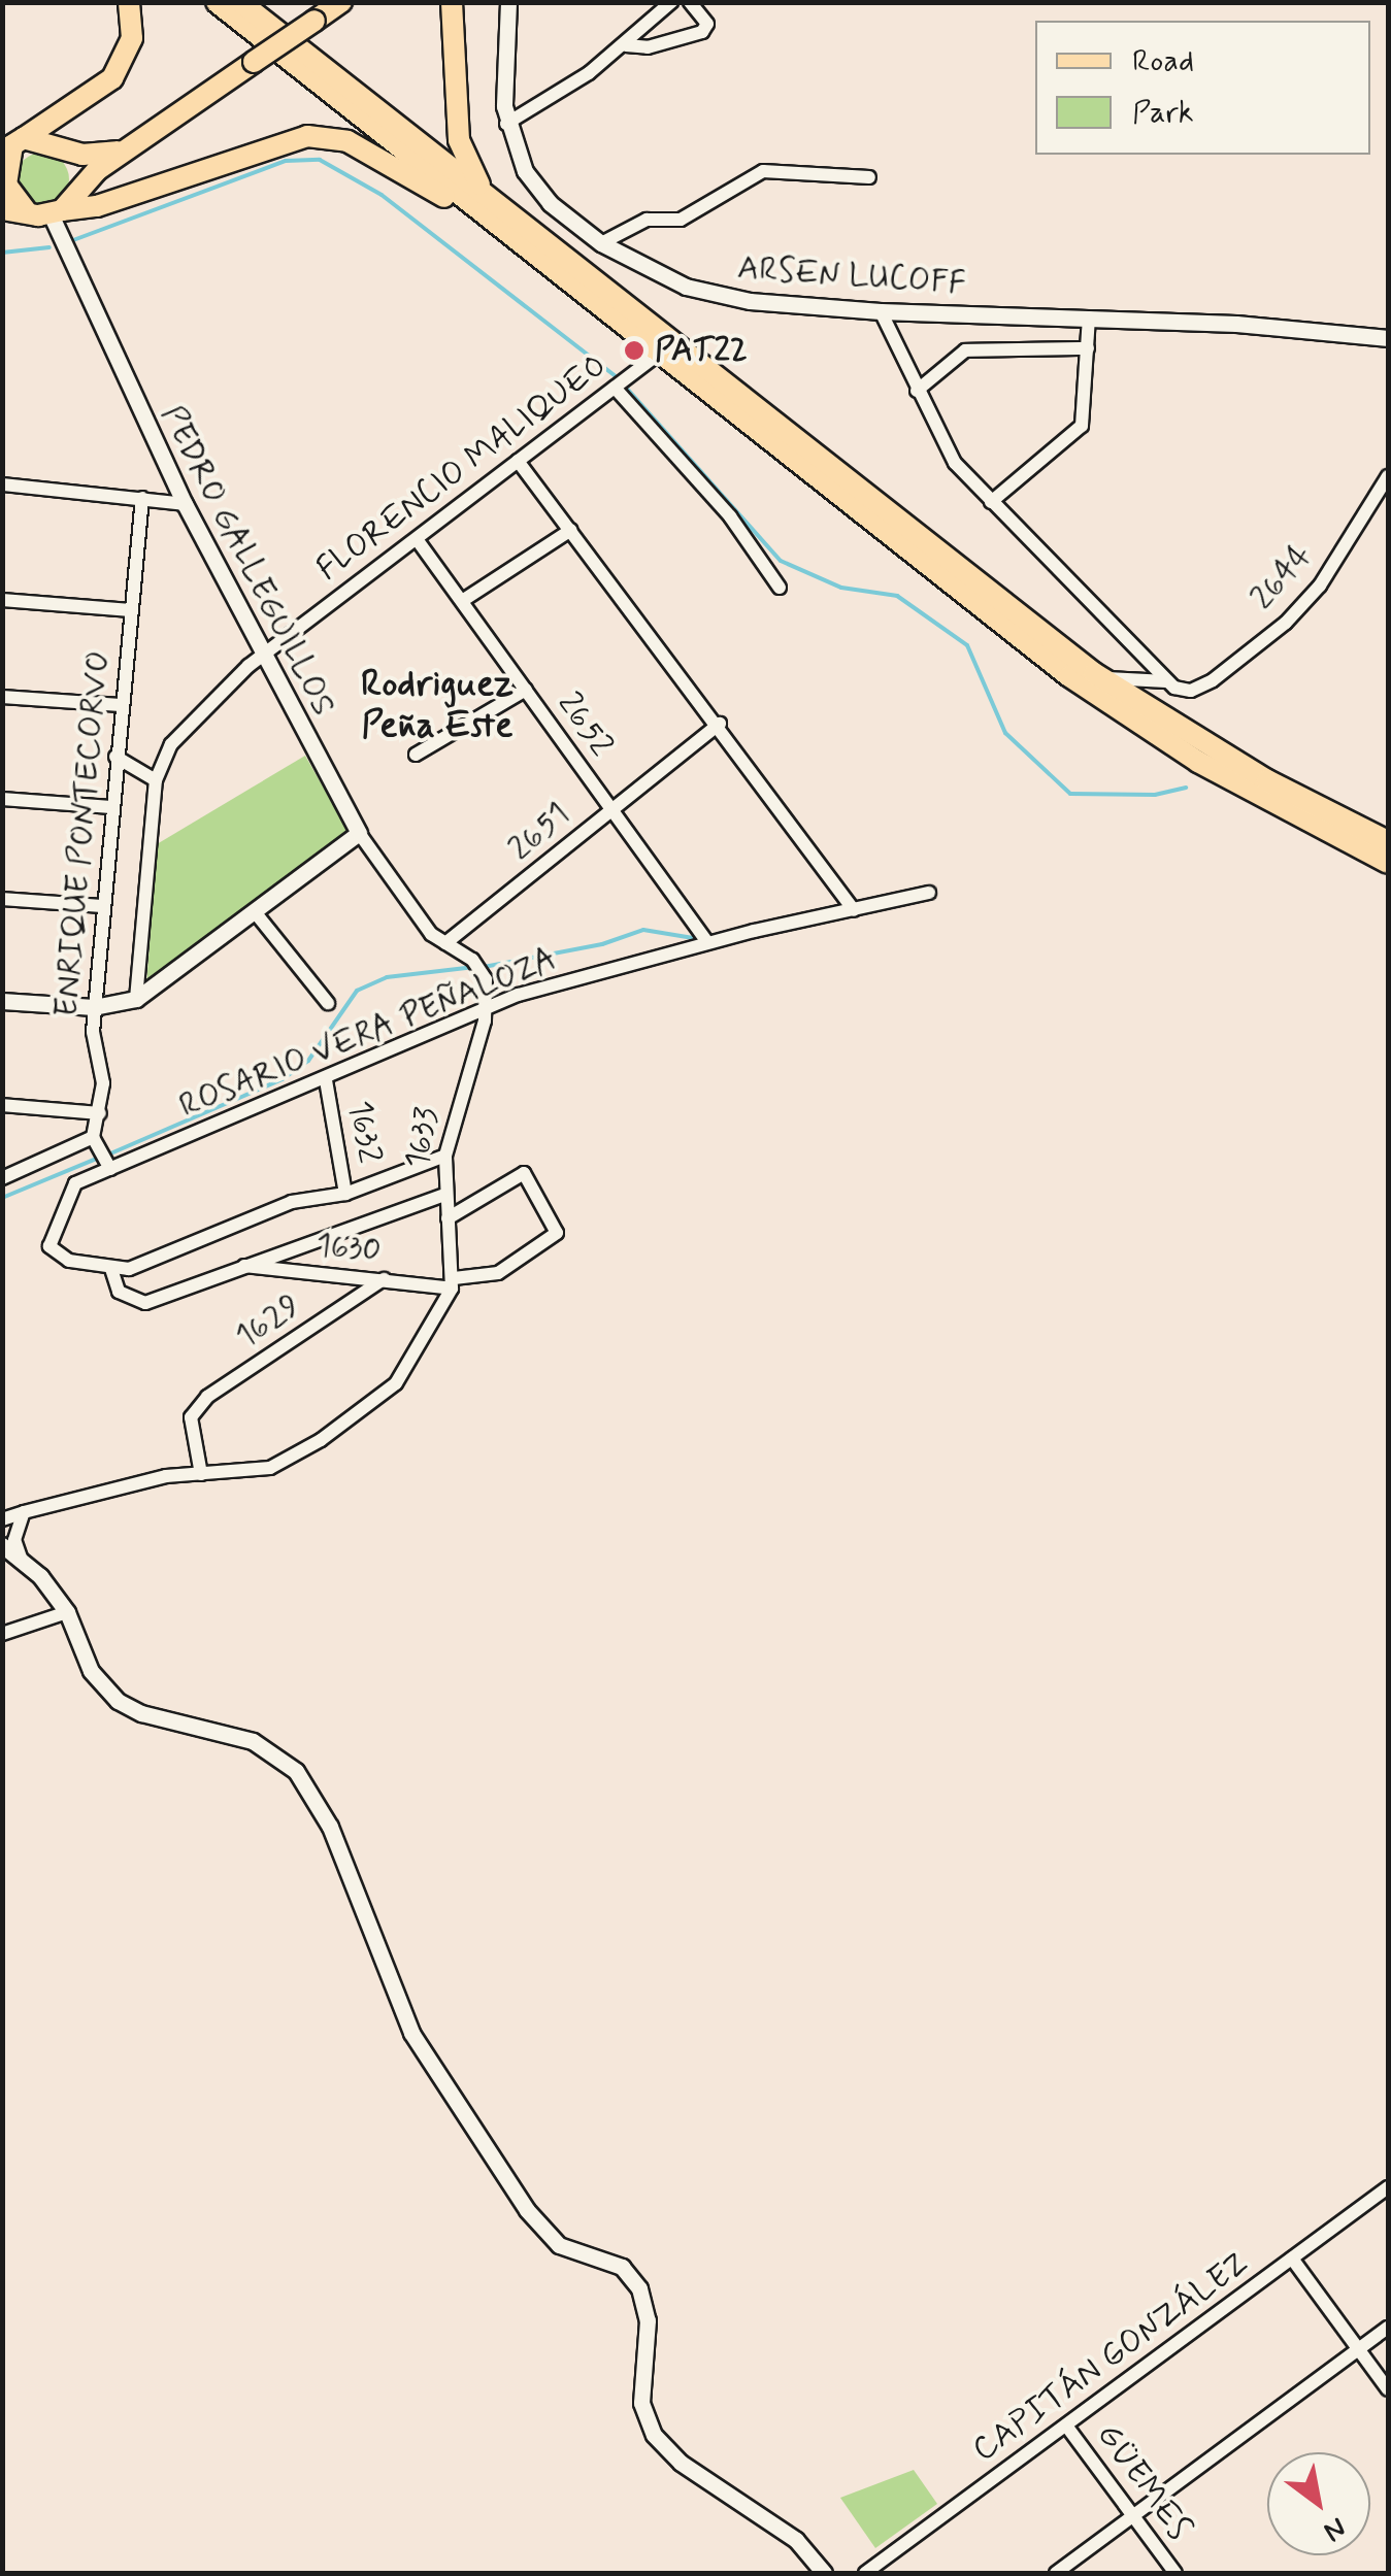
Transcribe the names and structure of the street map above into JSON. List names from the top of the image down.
{
  "streets": {
    "street": [
      "ARSEN LUCOFF",
      "FLORENCIO MALIQUEO",
      "PEDRO GALLEGUILLOS",
      "2644",
      "2652",
      "2651",
      "ENRIQUE PONTECORVO",
      "ROSARIO VERA PEÑALOZA",
      "1632",
      "1633",
      "1630",
      "1629",
      "CAPITÁN GONZÁLEZ",
      "GÜEMES"
    ]
  },
  "crossings": [
    ["FLORENCIO MALIQUEO", "PEDRO GALLEGUILLOS"],
    ["FLORENCIO MALIQUEO", "2652"],
    ["PEDRO GALLEGUILLOS", "2651"],
    ["PEDRO GALLEGUILLOS", "ROSARIO VERA PEÑALOZA"],
    ["PEDRO GALLEGUILLOS", "1633"],
    ["2652", "2651"],
    ["2652", "ROSARIO VERA PEÑALOZA"],
    ["ROSARIO VERA PEÑALOZA", "1632"],
    ["ROSARIO VERA PEÑALOZA", "1633"],
    ["1633", "1630"],
    ["1630", "1629"],
    ["CAPITÁN GONZÁLEZ", "GÜEMES"]
  ],
  "districts": ["Rodriguez Peña Este"],
  "places": ["PAT22"],
  "legend": ["Road", "Park"],
  "north": "bottom right"
}
